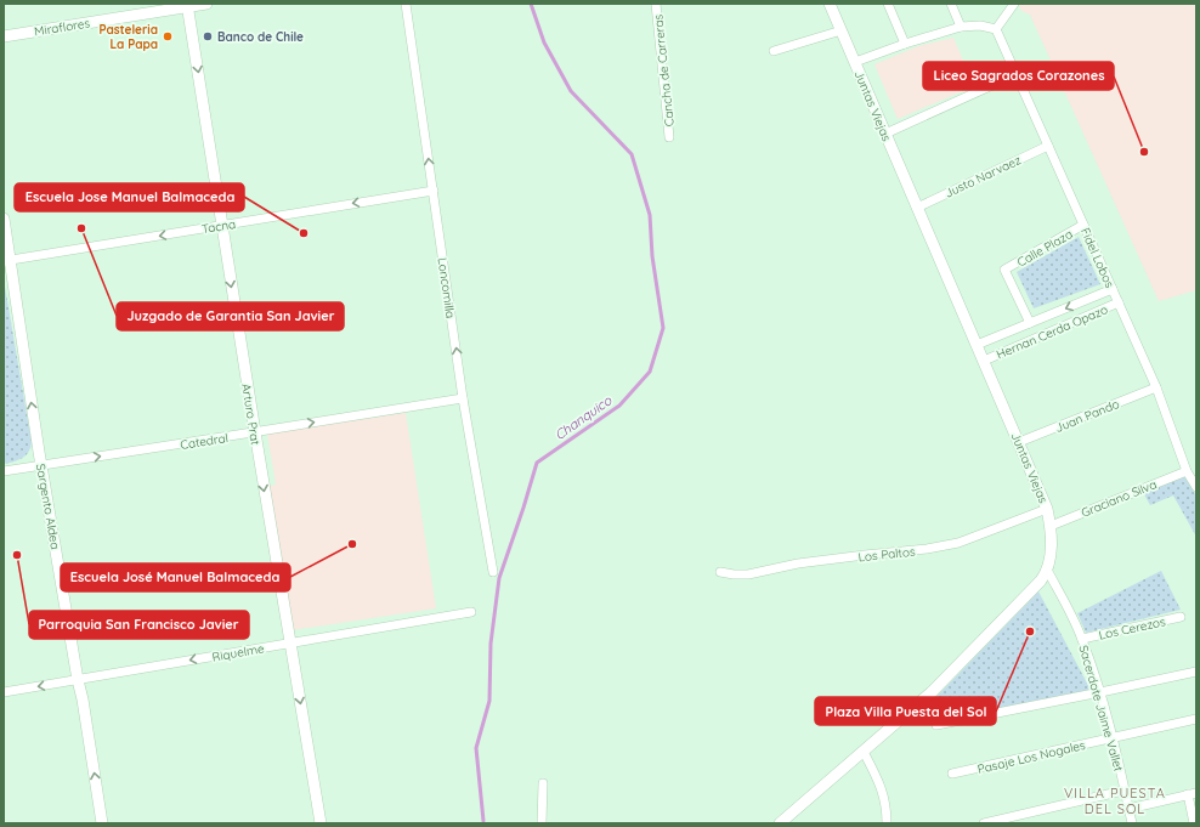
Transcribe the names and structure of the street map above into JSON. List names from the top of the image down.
{
  "streets": {
    "street": [
      "Miraflores",
      "Cancha de Carreras",
      "Juntas Viejas",
      "Justo Narvaez",
      "Tacna",
      "Calle Plaza",
      "Fidel Lobos",
      "Loncomilla",
      "Hernan Cerda Opazo",
      "Arturo Prat",
      "Juan Pando",
      "Catedral",
      "Graciano Silva",
      "Sargento Aldea",
      "Los Paltos",
      "Los Cerezos",
      "Riquelme",
      "Sacerdote Jaime Vallet",
      "Pasaje Los Nogales"
    ]
  },
  "crossings": [
    ["Miraflores", "Arturo Prat"],
    ["Juntas Viejas", "Justo Narvaez"],
    ["Juntas Viejas", "Hernan Cerda Opazo"],
    ["Juntas Viejas", "Juan Pando"],
    ["Juntas Viejas", "Graciano Silva"],
    ["Juntas Viejas", "Los Paltos"],
    ["Juntas Viejas", "Sacerdote Jaime Vallet"],
    ["Justo Narvaez", "Fidel Lobos"],
    ["Tacna", "Loncomilla"],
    ["Tacna", "Arturo Prat"],
    ["Tacna", "Sargento Aldea"],
    ["Calle Plaza", "Fidel Lobos"],
    ["Calle Plaza", "Hernan Cerda Opazo"],
    ["Fidel Lobos", "Hernan Cerda Opazo"],
    ["Fidel Lobos", "Juan Pando"],
    ["Fidel Lobos", "Graciano Silva"],
    ["Loncomilla", "Catedral"],
    ["Arturo Prat", "Catedral"],
    ["Arturo Prat", "Riquelme"],
    ["Catedral", "Sargento Aldea"],
    ["Sargento Aldea", "Riquelme"],
    ["Los Cerezos", "Sacerdote Jaime Vallet"],
    ["Sacerdote Jaime Vallet", "Pasaje Los Nogales"]
  ],
  "one_way": [
    "Tacna",
    "Loncomilla",
    "Arturo Prat",
    "Catedral",
    "Sargento Aldea",
    "Riquelme"
  ],
  "districts": ["VILLA PUESTA DEL SOL"],
  "water": ["Chanquico"],
  "places": [
    "Pasteleria La Papa",
    "Banco de Chile",
    "Liceo Sagrados Corazones",
    "Juzgado de Garantia San Javier",
    "Escuela Jose Manuel Balmaceda",
    "Escuela José Manuel Balmaceda",
    "Parroquia San Francisco Javier",
    "Plaza Villa Puesta del Sol"
  ]
}
